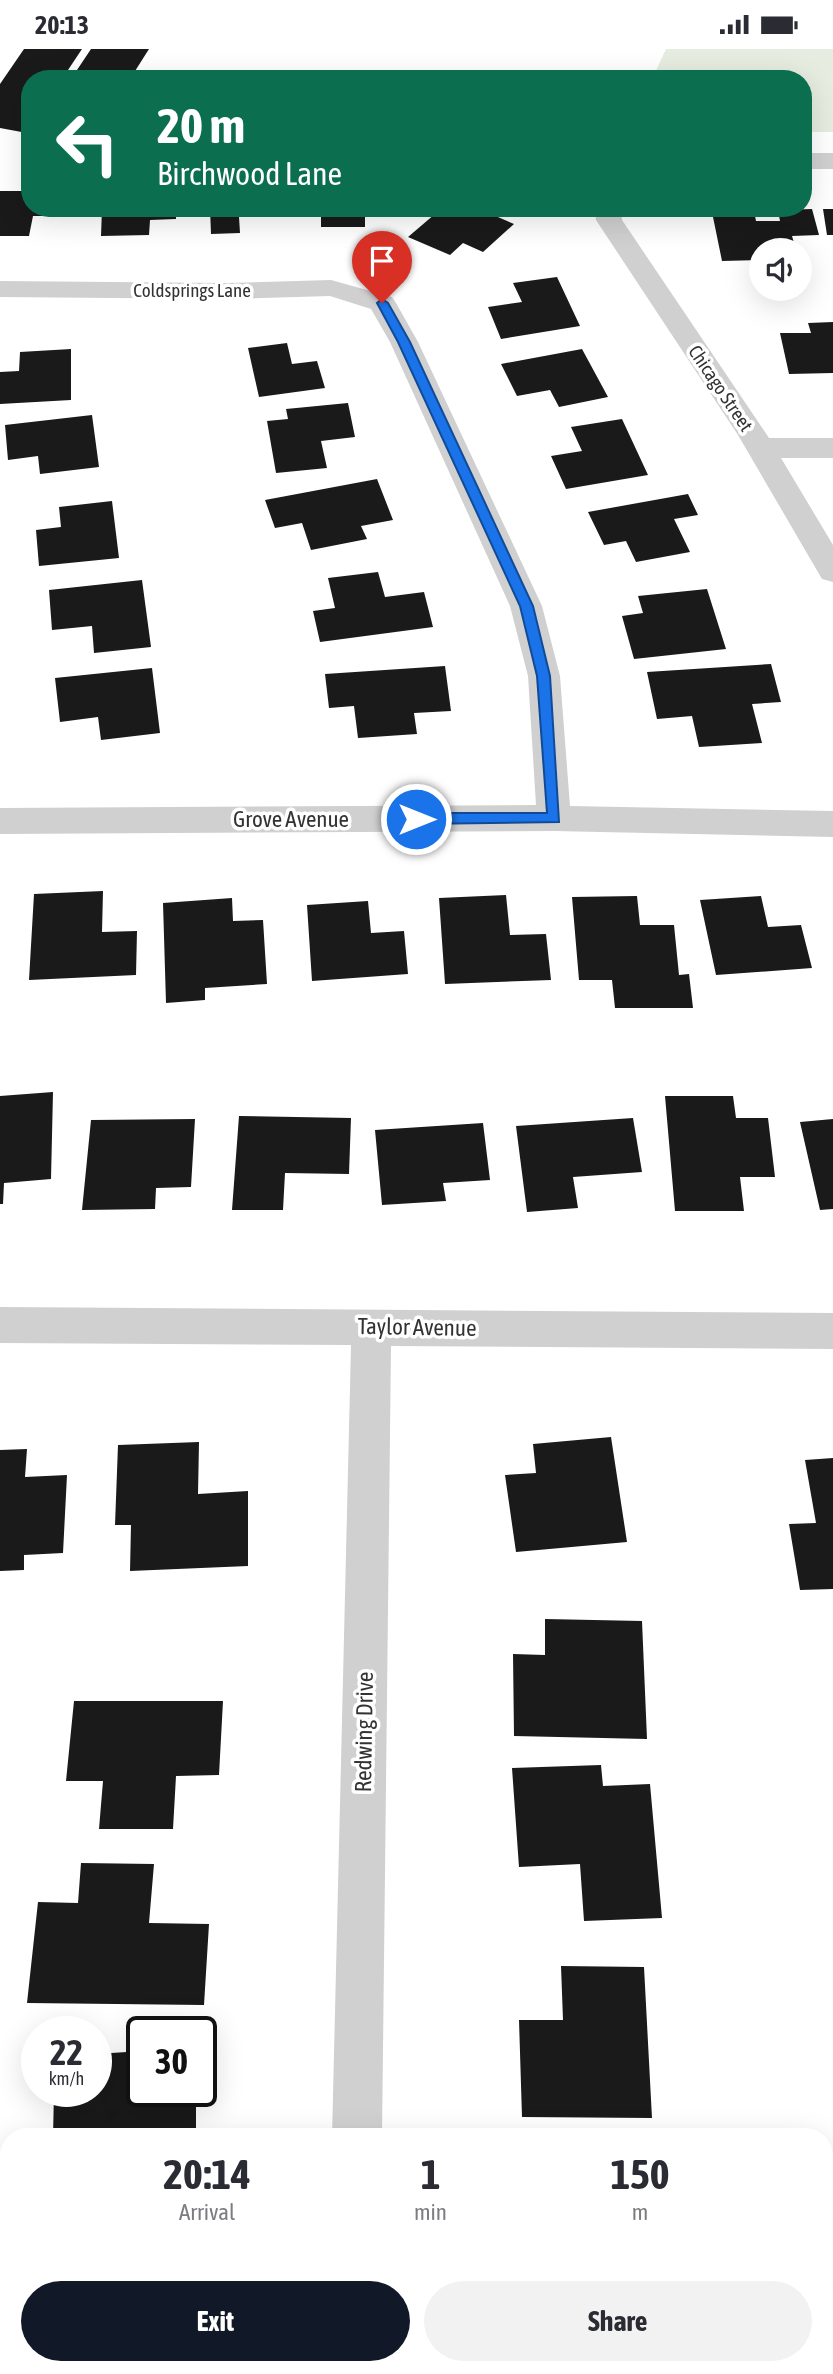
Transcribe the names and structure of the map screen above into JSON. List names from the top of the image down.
{
  "streets": {
    "street": [
      "Coldsprings Lane",
      "Chicago Street",
      "Grove Avenue",
      "Taylor Avenue",
      "Redwing Drive"
    ]
  },
  "crossings": [
    ["Coldsprings Lane", "Grove Avenue"],
    ["Taylor Avenue", "Redwing Drive"]
  ],
  "page": {
    "status": "20:13",
    "turn": ["20 m", "Birchwood Lane"],
    "speed": "22 km/h",
    "limit": "30",
    "eta": [
      "20:14",
      "Arrival",
      "1",
      "min",
      "150",
      "m"
    ],
    "buttons": ["Exit", "Share"]
  }
}
